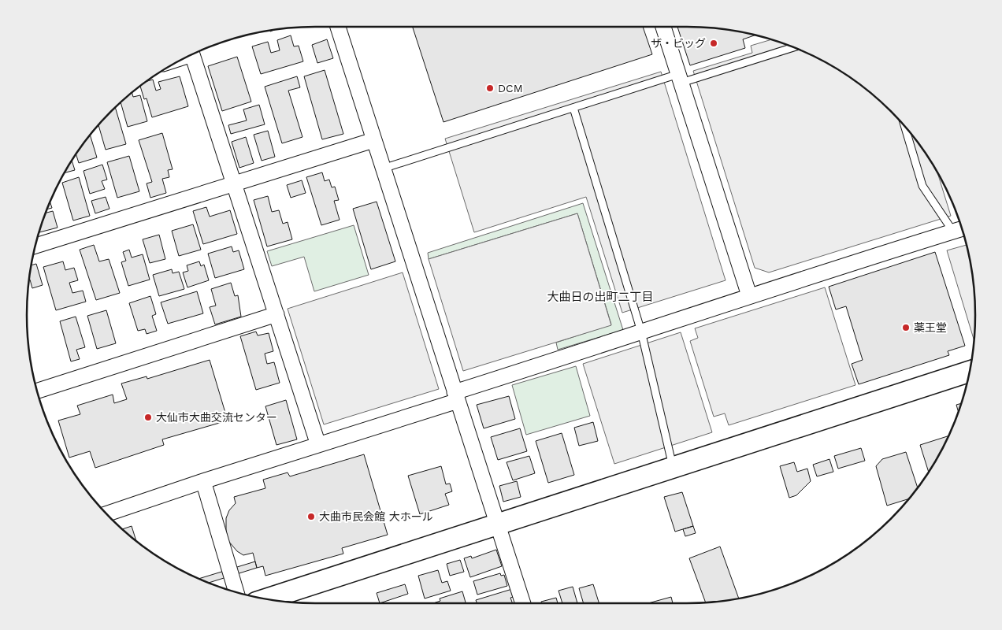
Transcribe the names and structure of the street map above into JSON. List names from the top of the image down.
{
  "districts": ["大曲日の出町二丁目"],
  "places": [
    "ザ・ビッグ",
    "DCM",
    "薬王堂",
    "大仙市大曲交流センター",
    "大曲市民会館 大ホール"
  ]
}
